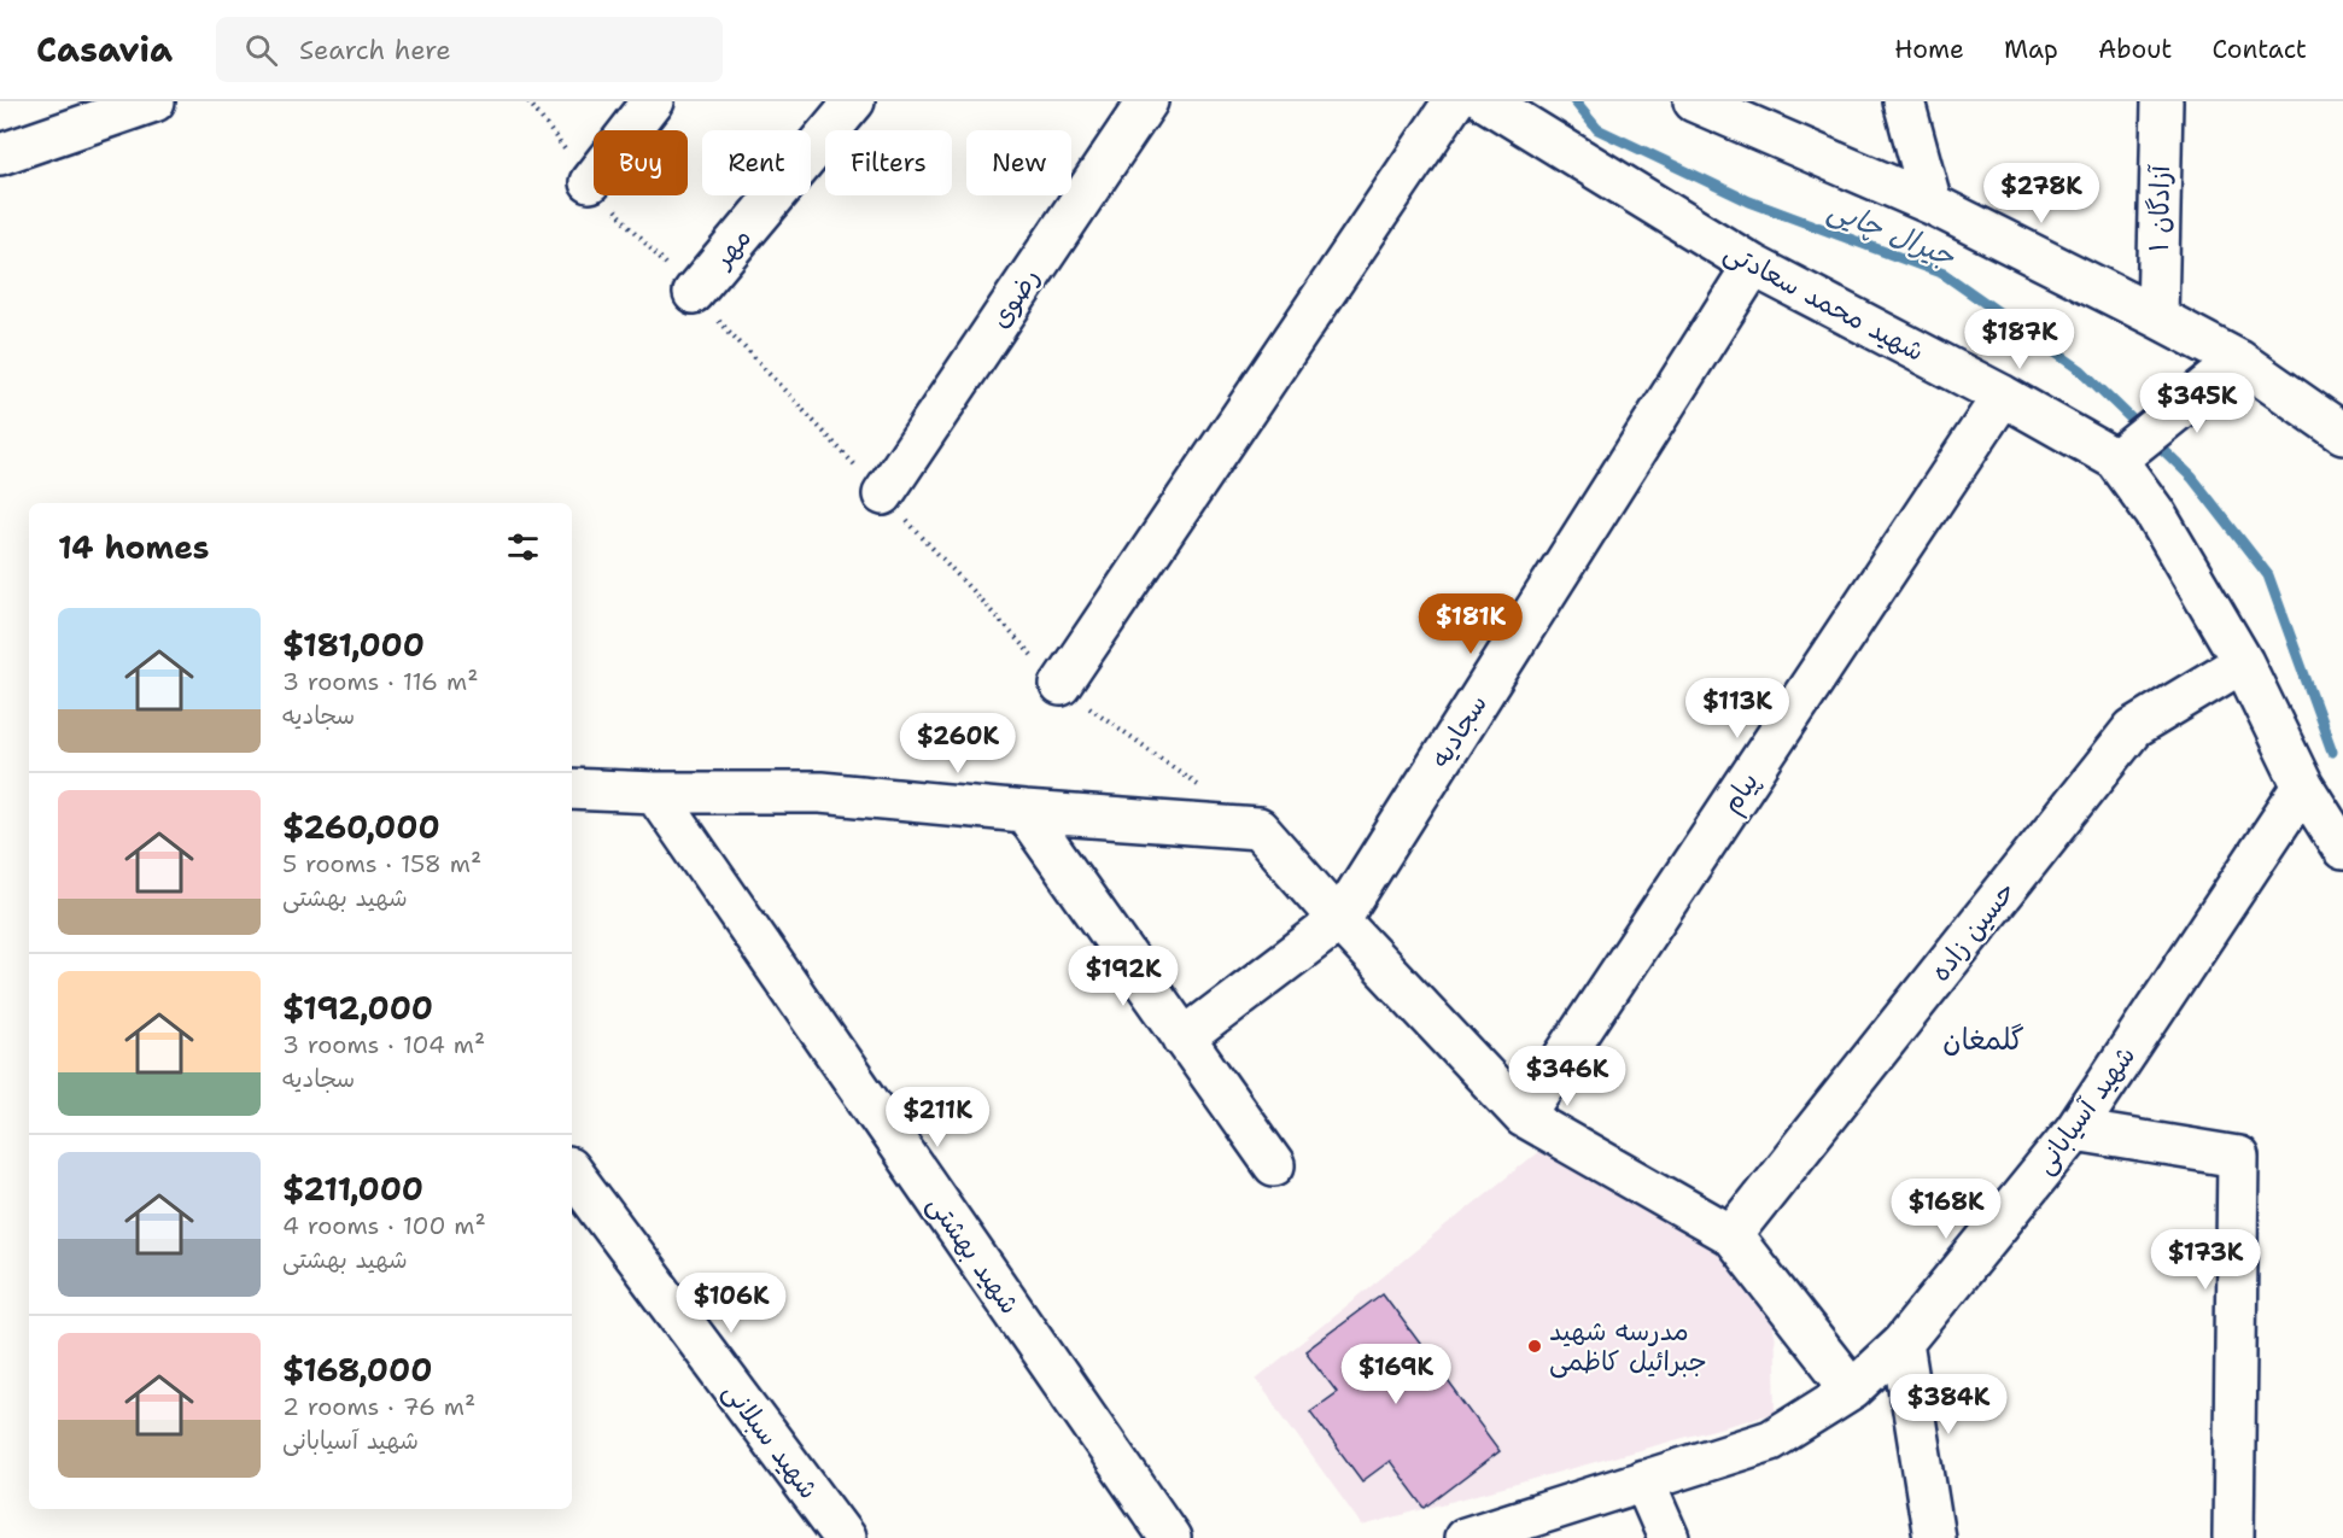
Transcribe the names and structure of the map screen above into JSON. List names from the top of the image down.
{
  "streets": {
    "street": [
      "آزادگان ۱",
      "مهر",
      "رضوی",
      "شهید محمد سعادتی",
      "سجادیه",
      "پیام",
      "حسین زاده",
      "شهید آسیابانی",
      "شهید بهشتی",
      "شهید سبلانی"
    ]
  },
  "crossings": [
    ["شهید محمد سعادتی", "سجادیه"],
    ["شهید محمد سعادتی", "پیام"],
    ["شهید محمد سعادتی", "حسین زاده"],
    ["شهید محمد سعادتی", "شهید آسیابانی"]
  ],
  "districts": ["گلمغان"],
  "water": ["جیرال چایی"],
  "places": ["مدرسه شهید جبرائیل کاظمی"],
  "page": {
    "header": "Casavia",
    "search": "Search here",
    "nav": [
      "Home",
      "Map",
      "About",
      "Contact"
    ],
    "chip": [
      "Buy",
      "Rent",
      "Filters",
      "New"
    ],
    "price": [
      "$278K",
      "$187K",
      "$345K",
      "$181K",
      "$113K",
      "$260K",
      "$192K",
      "$346K",
      "$211K",
      "$168K",
      "$173K",
      "$106K",
      "$169K",
      "$384K"
    ],
    "heading": "14 homes",
    "list": [
      {
        "name": "$181,000",
        "note": "3 rooms · 116 m² · سجادیه"
      },
      {
        "name": "$260,000",
        "note": "5 rooms · 158 m² · شهید بهشتی"
      },
      {
        "name": "$192,000",
        "note": "3 rooms · 104 m² · سجادیه"
      },
      {
        "name": "$211,000",
        "note": "4 rooms · 100 m² · شهید بهشتی"
      },
      {
        "name": "$168,000",
        "note": "2 rooms · 76 m² · شهید آسیابانی"
      }
    ]
  }
}
